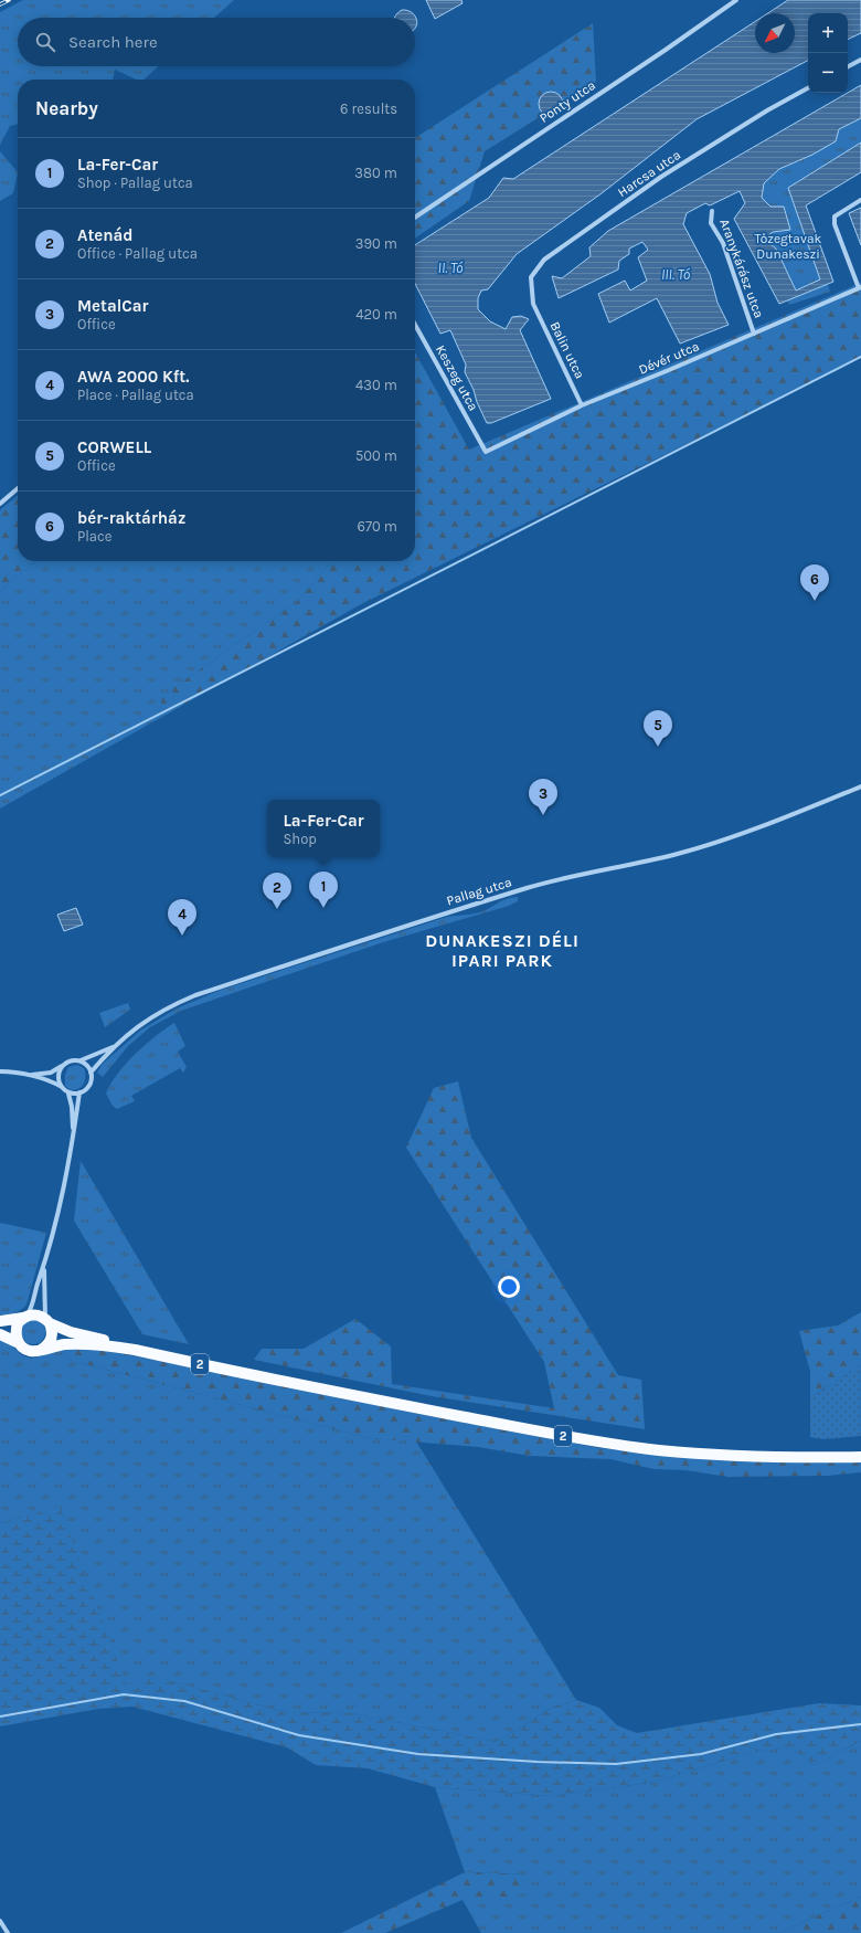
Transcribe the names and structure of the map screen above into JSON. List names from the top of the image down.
{
  "streets": {
    "main road": ["2"],
    "street": [
      "Ponty utca",
      "Harcsa utca",
      "Aranykárász utca",
      "Balin utca",
      "Dévér utca",
      "Keszeg utca",
      "Pallag utca"
    ]
  },
  "crossings": [
    ["Harcsa utca", "Balin utca"],
    ["Aranykárász utca", "Dévér utca"],
    ["Balin utca", "Dévér utca"],
    ["Dévér utca", "Keszeg utca"]
  ],
  "districts": ["DUNAKESZI DÉLI IPARI PARK"],
  "water": ["II. Tó", "III. Tó"],
  "parks": ["Tőzegtavak Dunakeszi"],
  "north": "bottom left",
  "page": {
    "map_buttons": ["+", "−"],
    "search": "Search here",
    "heading": ["Nearby", "6 results"],
    "list": [
      {
        "mark": "1",
        "name": "La-Fer-Car",
        "note": "Shop · Pallag utca",
        "value": "380 m"
      },
      {
        "mark": "2",
        "name": "Atenád",
        "note": "Office · Pallag utca",
        "value": "390 m"
      },
      {
        "mark": "3",
        "name": "MetalCar",
        "note": "Office",
        "value": "420 m"
      },
      {
        "mark": "4",
        "name": "AWA 2000 Kft.",
        "note": "Place · Pallag utca",
        "value": "430 m"
      },
      {
        "mark": "5",
        "name": "CORWELL",
        "note": "Office",
        "value": "500 m"
      },
      {
        "mark": "6",
        "name": "bér-raktárház",
        "note": "Place",
        "value": "670 m"
      }
    ],
    "pins": [
      "6",
      "5",
      "3",
      "1",
      "2",
      "4"
    ],
    "popup": ["La-Fer-Car", "Shop"]
  }
}
